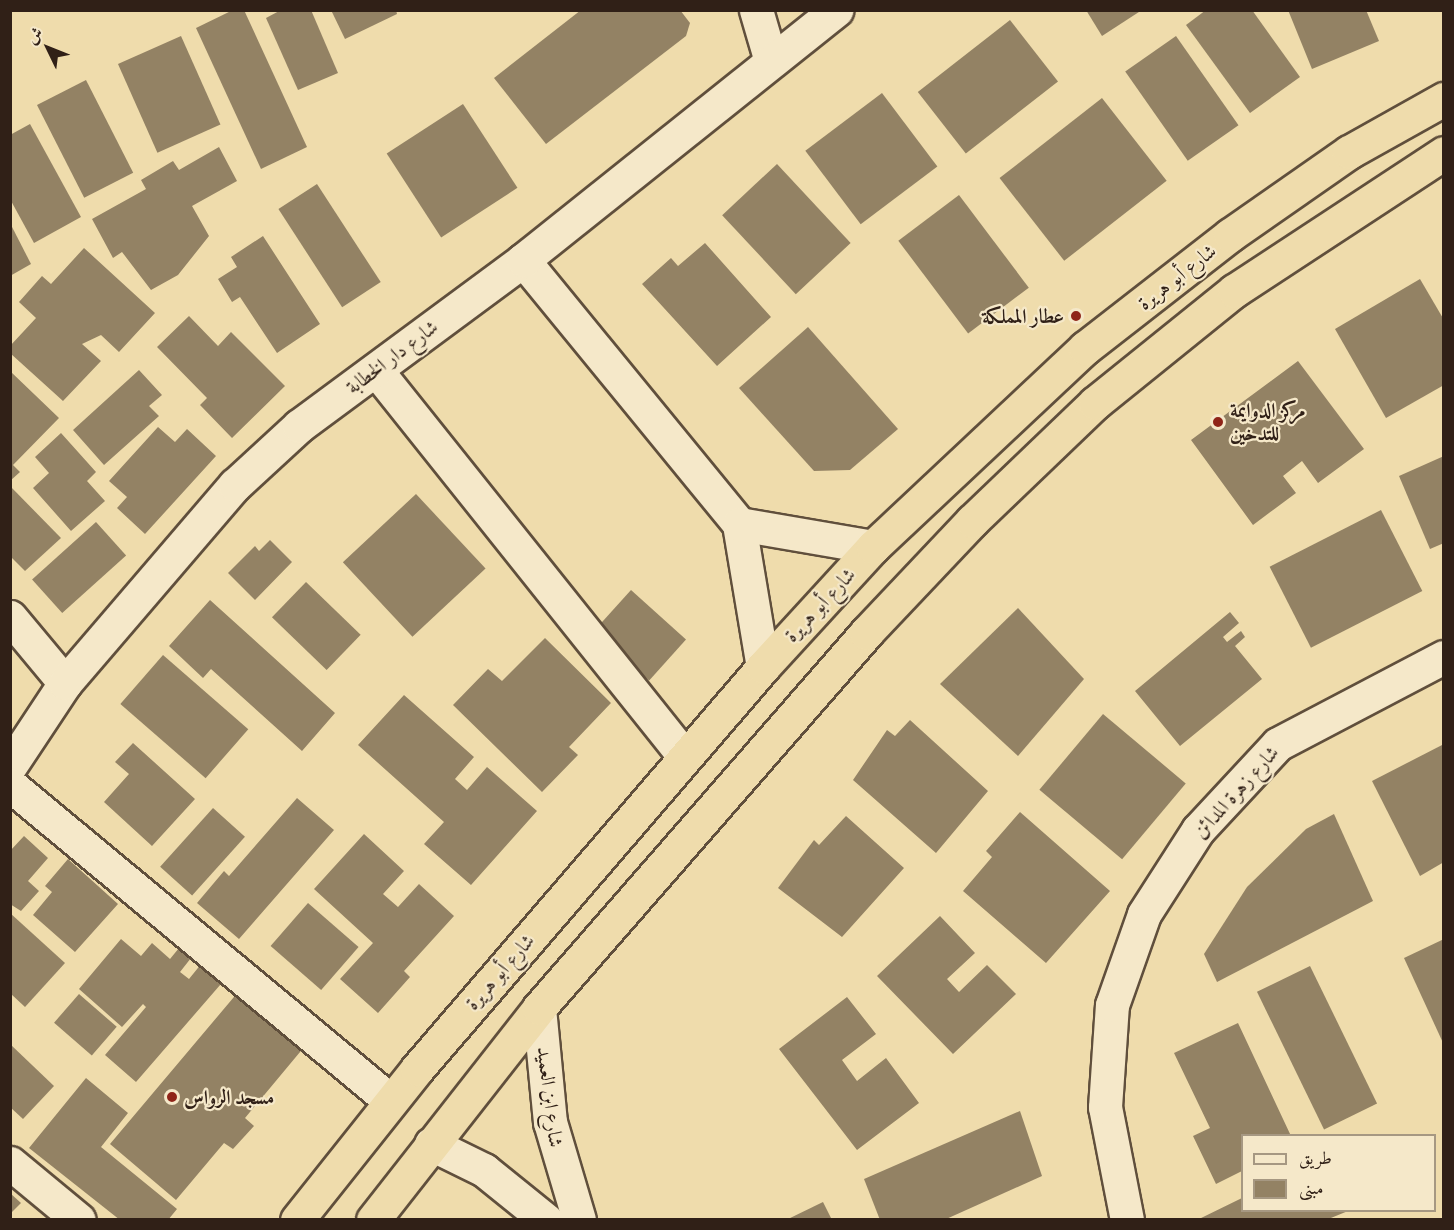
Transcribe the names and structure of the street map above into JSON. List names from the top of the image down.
{
  "streets": {
    "highway": ["شارع أبو هريرة"],
    "street": ["شارع دار الخطابة", "شارع زهرة المدائن", "شارع ابن العميد"]
  },
  "places": ["عطار المملكة", "مركز الدوايمة للتدخين", "مسجد الرواس"],
  "legend": ["طريق", "مبنى"],
  "north": "top left"
}
